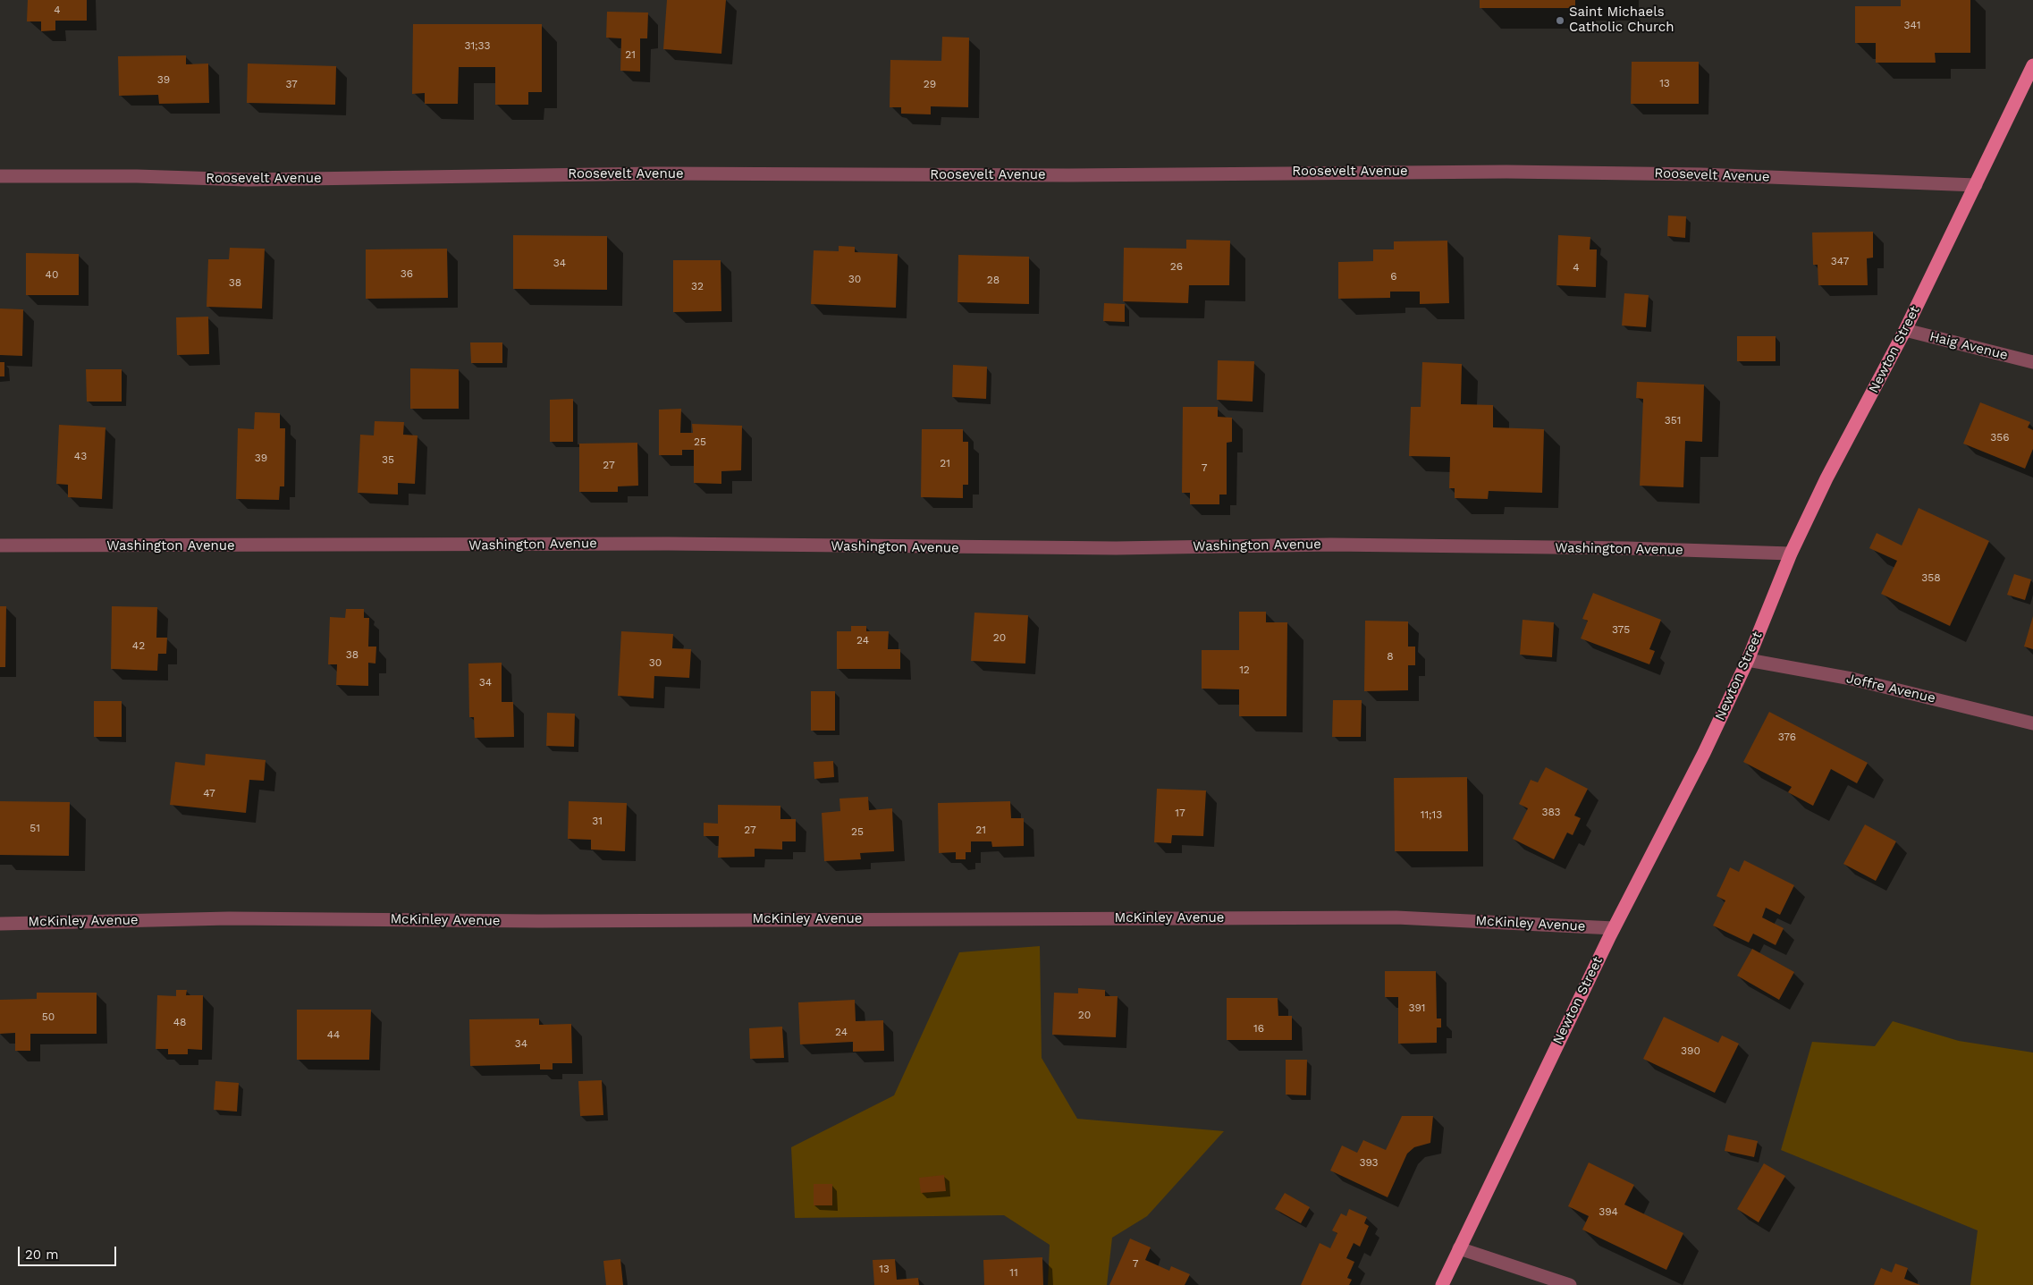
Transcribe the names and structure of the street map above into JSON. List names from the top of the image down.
{
  "streets": {
    "main road": ["Newton Street"],
    "street": [
      "Roosevelt Avenue",
      "Haig Avenue",
      "Washington Avenue",
      "Joffre Avenue",
      "McKinley Avenue"
    ]
  },
  "crossings": [
    ["Roosevelt Avenue", "Newton Street"],
    ["Haig Avenue", "Newton Street"],
    ["Newton Street", "Washington Avenue"],
    ["Newton Street", "Joffre Avenue"],
    ["Newton Street", "McKinley Avenue"]
  ],
  "places": ["Saint Michaels Catholic Church"],
  "house_numbers": [
    "4",
    "341",
    "31;33",
    "21",
    "39",
    "13",
    "37",
    "29",
    "347",
    "34",
    "26",
    "4",
    "36",
    "40",
    "6",
    "30",
    "28",
    "38",
    "32",
    "351",
    "356",
    "25",
    "43",
    "39",
    "35",
    "21",
    "27",
    "7",
    "358",
    "375",
    "20",
    "24",
    "42",
    "38",
    "8",
    "30",
    "12",
    "34",
    "376",
    "47",
    "383",
    "17",
    "11;13",
    "31",
    "51",
    "27",
    "21",
    "25",
    "391",
    "20",
    "50",
    "48",
    "16",
    "24",
    "44",
    "34",
    "390",
    "393",
    "394",
    "7",
    "13",
    "11"
  ],
  "scale_bar": "20 m"
}
